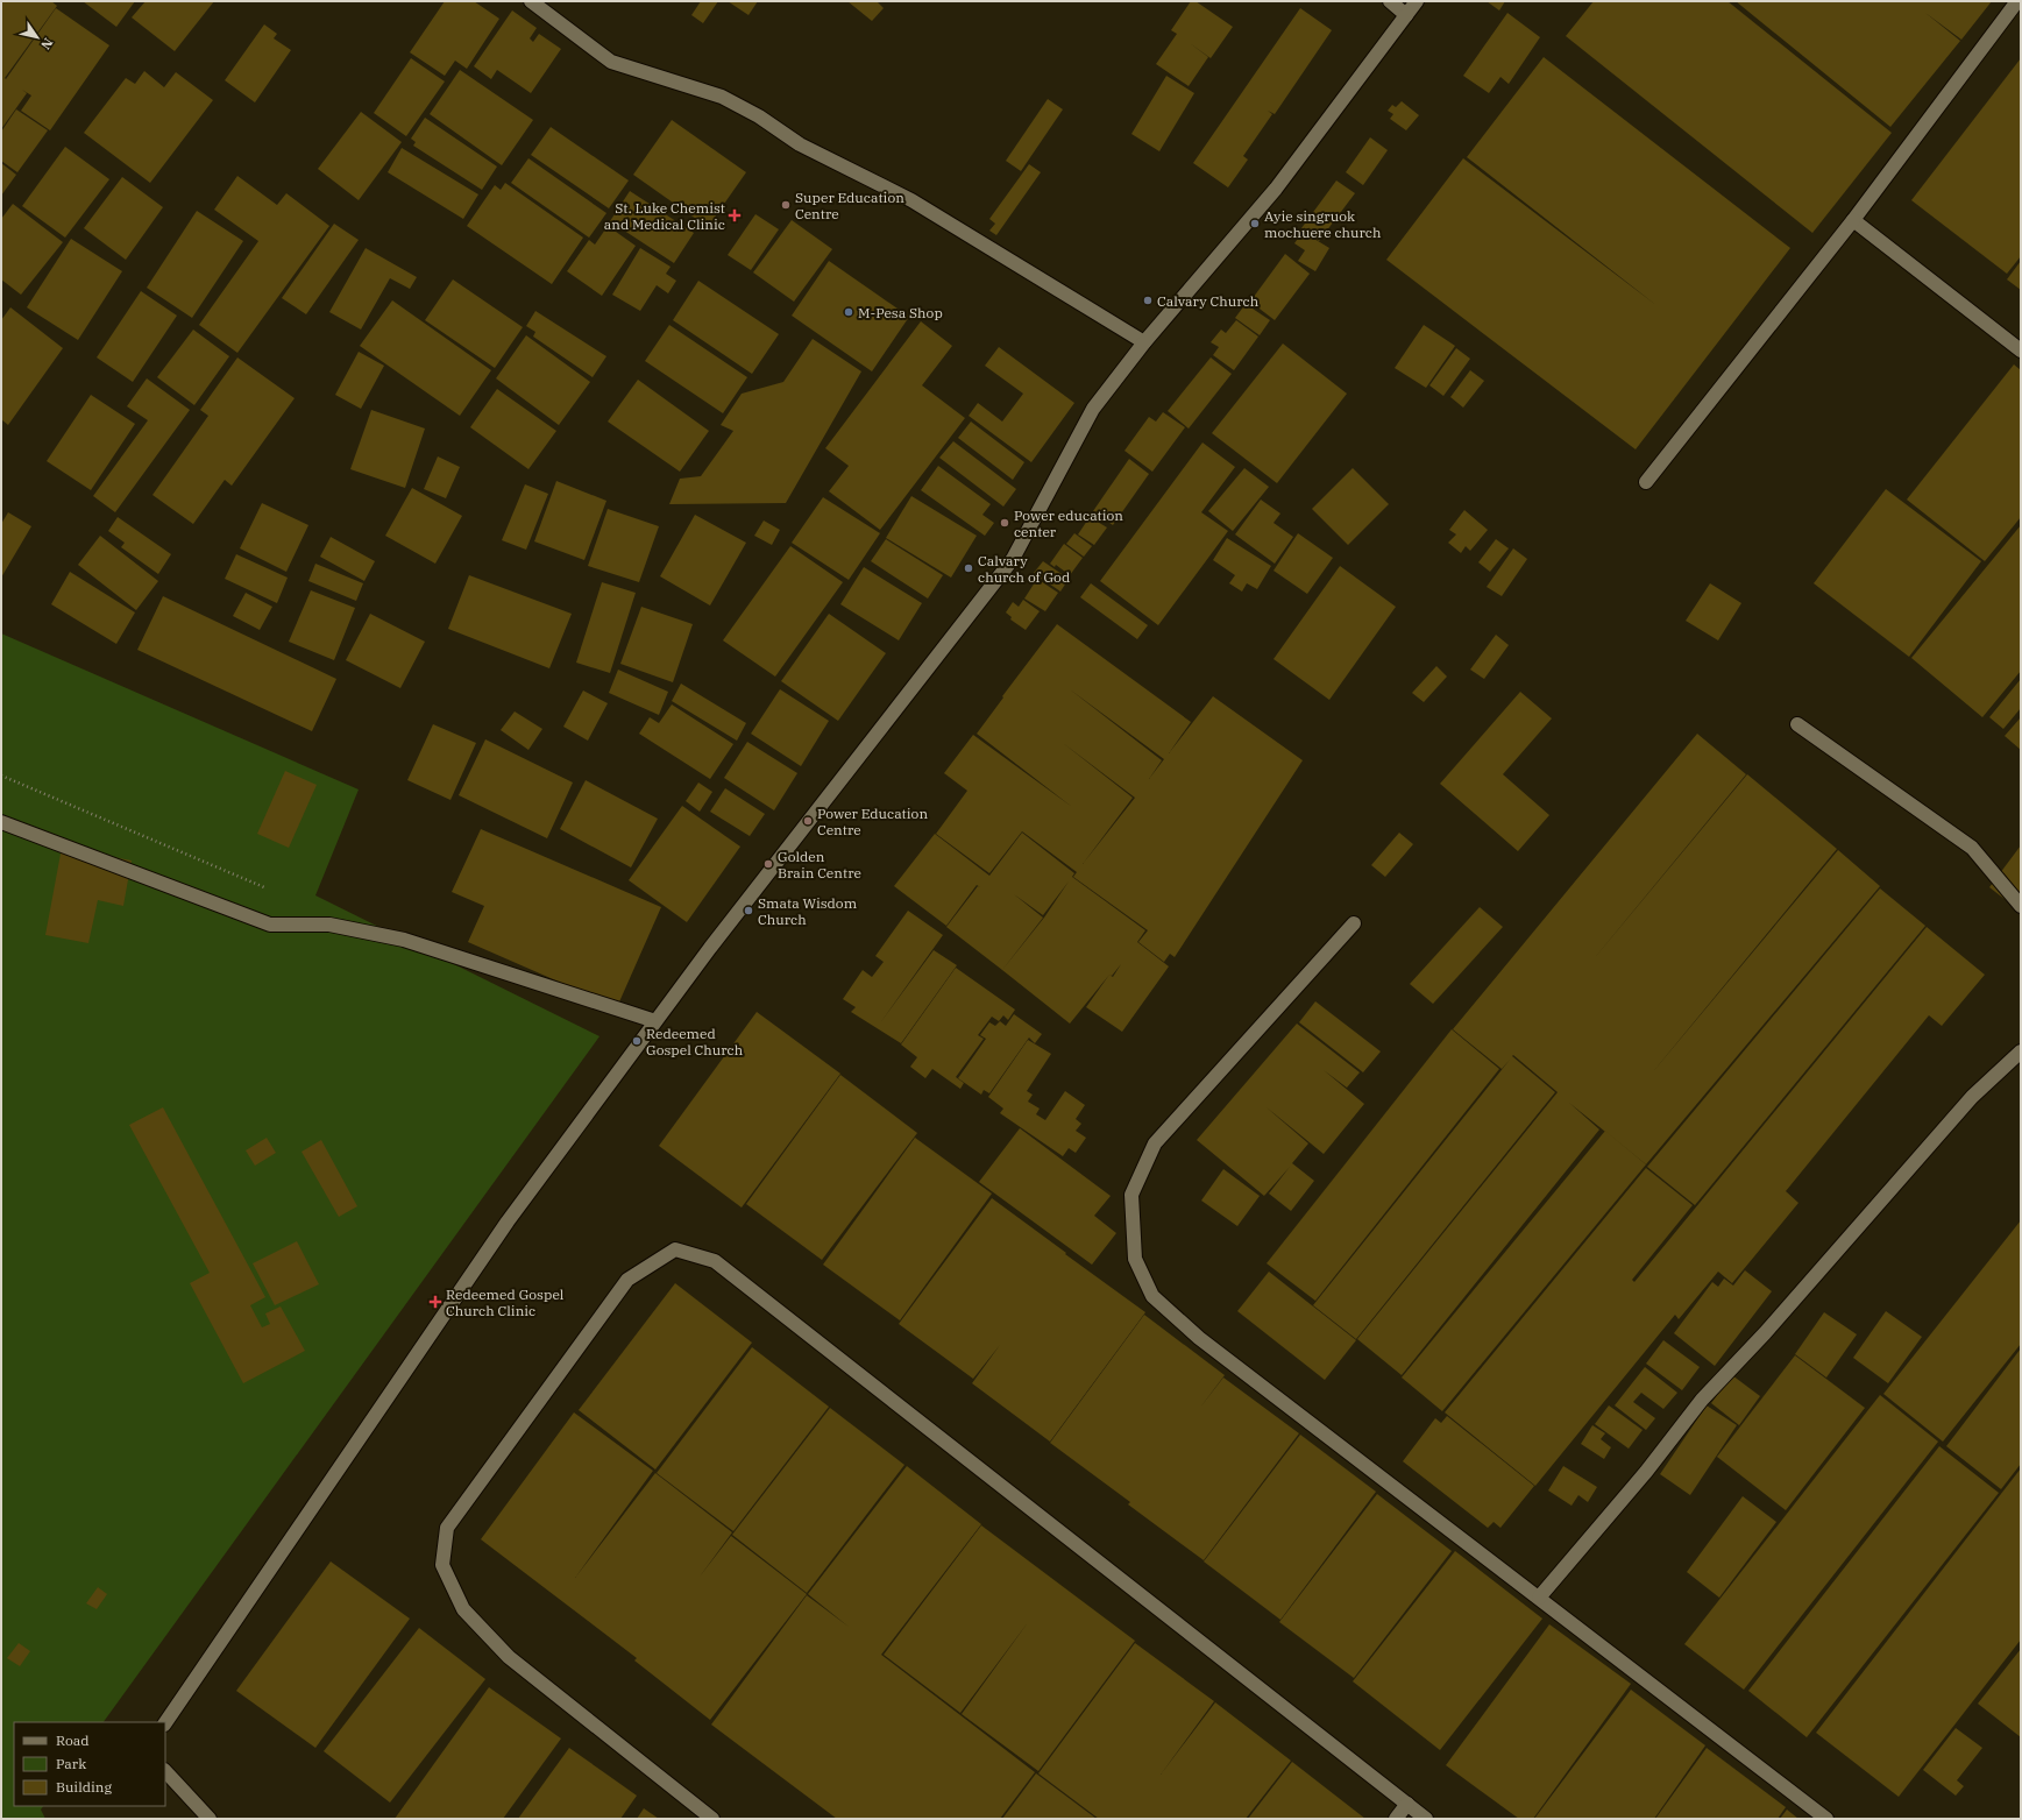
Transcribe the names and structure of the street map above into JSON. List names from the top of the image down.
{
  "places": {
    "other": [
      "Super Education Centre",
      "Ayie singruok mochuere church",
      "Calvary Church",
      "M-Pesa Shop",
      "Power education center",
      "Calvary church of God",
      "Power Education Centre",
      "Golden Brain Centre",
      "Smata Wisdom Church",
      "Redeemed Gospel Church"
    ],
    "health": ["St. Luke Chemist and Medical Clinic", "Redeemed Gospel Church Clinic"]
  },
  "legend": ["Road", "Park", "Building"],
  "north": "bottom right"
}
